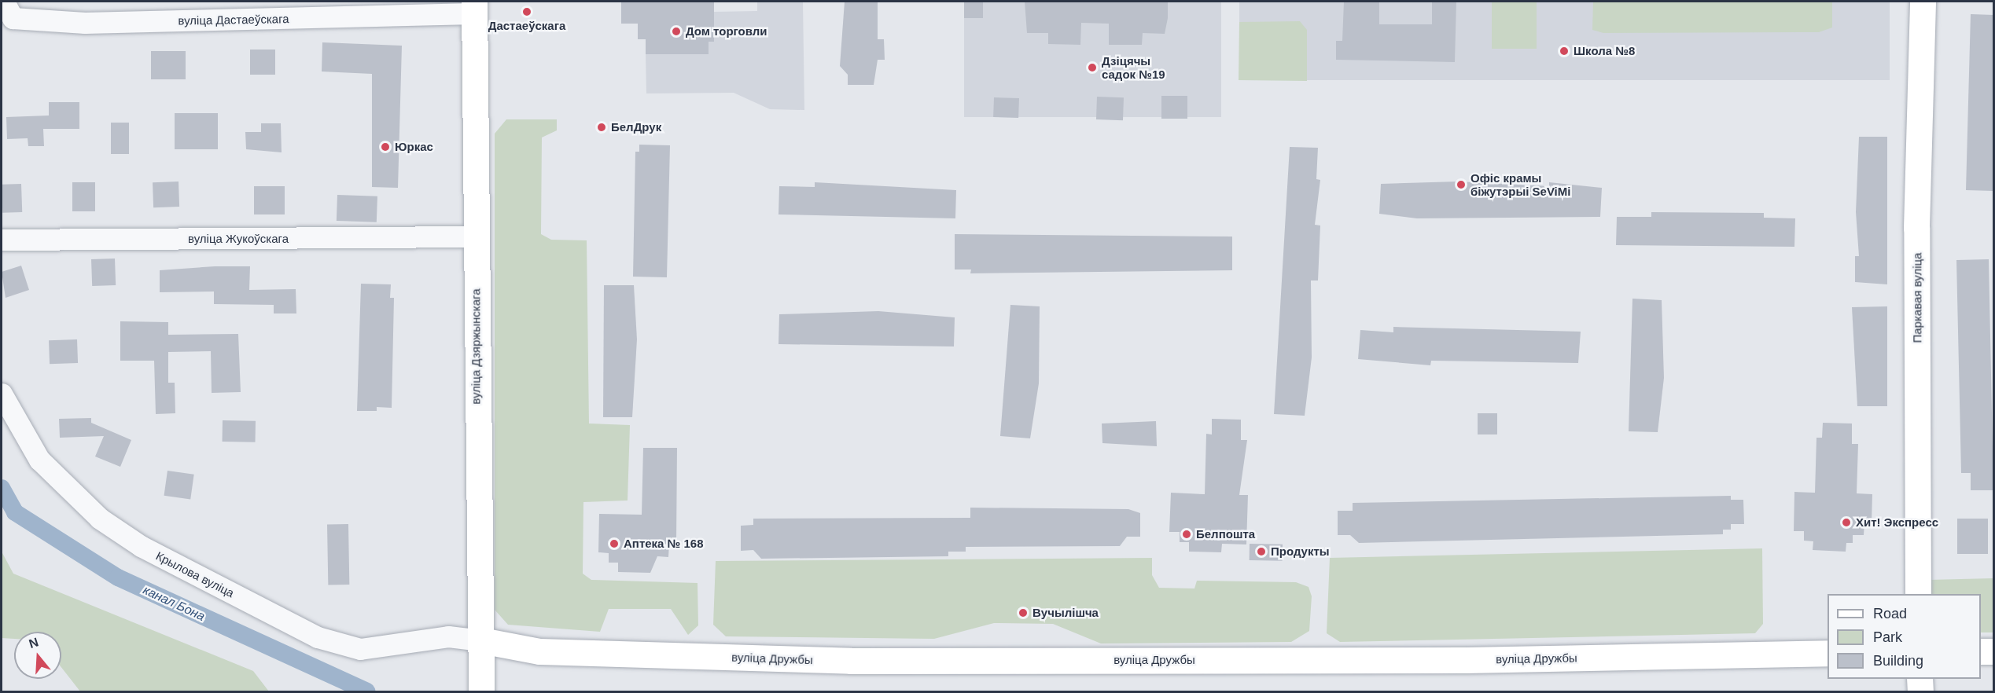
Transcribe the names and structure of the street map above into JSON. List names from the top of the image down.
{
  "streets": {
    "main road": ["Паркавая вуліца", "вуліца Дзяржынскага", "вуліца Дружбы"],
    "street": ["вуліца Дастаеўскага", "вуліца Жукоўскага", "Крылова вуліца"]
  },
  "crossings": [
    ["вуліца Дастаеўскага", "вуліца Дзяржынскага"],
    ["вуліца Жукоўскага", "вуліца Дзяржынскага"],
    ["вуліца Дзяржынскага", "Крылова вуліца"],
    ["вуліца Дзяржынскага", "вуліца Дружбы"],
    ["Крылова вуліца", "вуліца Дружбы"]
  ],
  "water": ["канал Бона"],
  "places": [
    "Дастаеўскага",
    "Дом торговли",
    "Школа №8",
    "Дзіцячы садок №19",
    "БелДрук",
    "Юркас",
    "Офіс крамы біжутэрыі SeViMi",
    "Хит! Экспресс",
    "Белпошта",
    "Аптека № 168",
    "Продукты",
    "Вучылішча"
  ],
  "legend": ["Road", "Park", "Building"],
  "north": "top"
}
